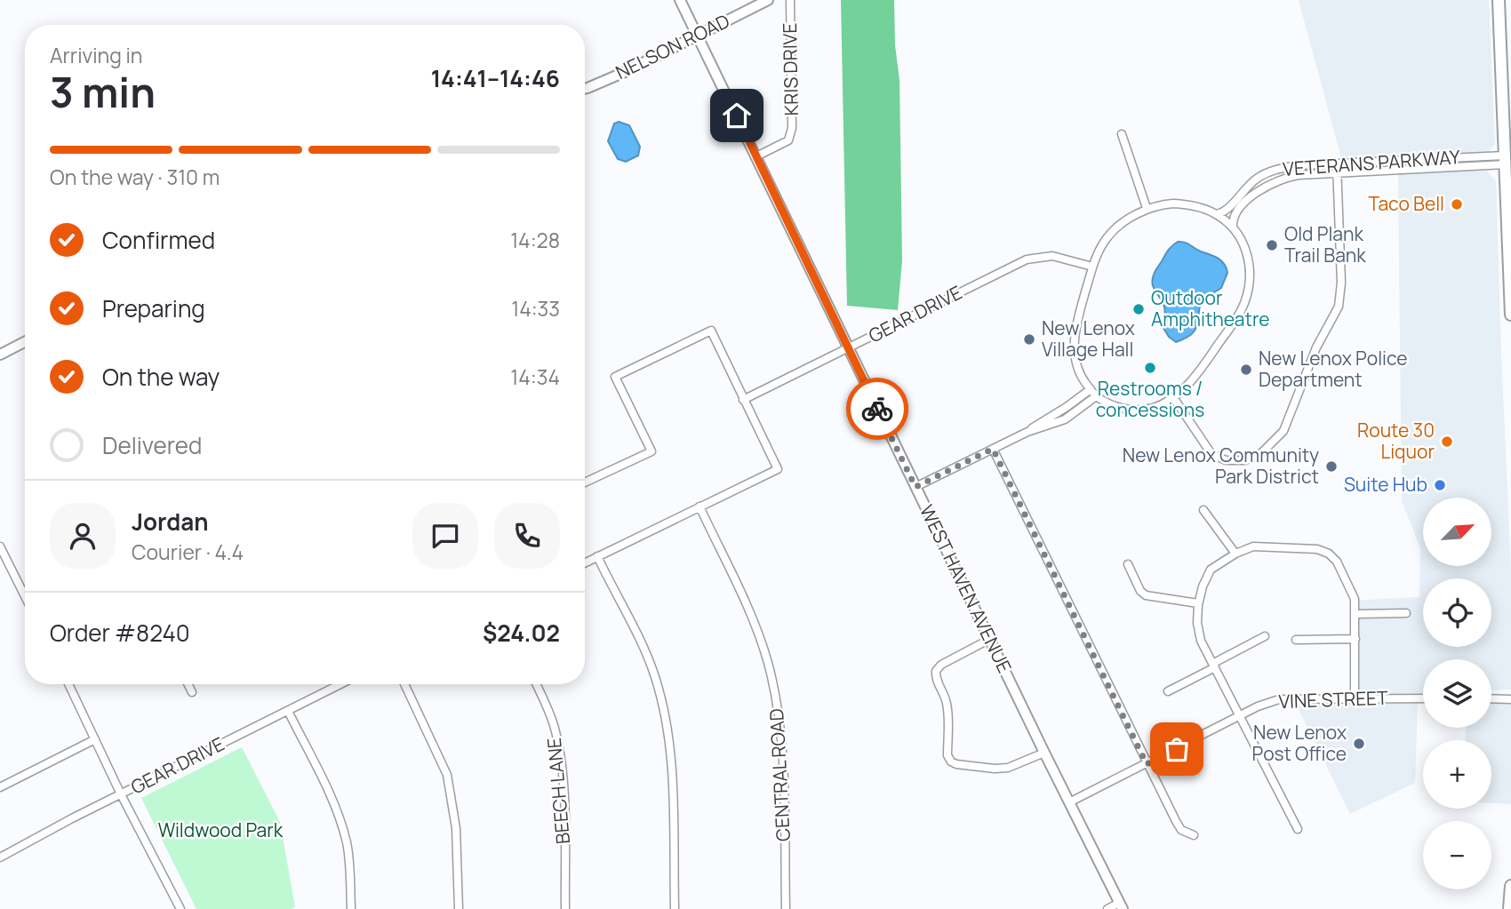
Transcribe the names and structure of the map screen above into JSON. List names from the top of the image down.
{
  "streets": {
    "street": [
      "NELSON ROAD",
      "KRIS DRIVE",
      "VETERANS PARKWAY",
      "GEAR DRIVE",
      "WEST HAVEN AVENUE",
      "VINE STREET",
      "CENTRAL ROAD",
      "BEECH LANE"
    ]
  },
  "crossings": [
    ["NELSON ROAD", "WEST HAVEN AVENUE"],
    ["KRIS DRIVE", "WEST HAVEN AVENUE"],
    ["VETERANS PARKWAY", "GEAR DRIVE"],
    ["GEAR DRIVE", "WEST HAVEN AVENUE"],
    ["WEST HAVEN AVENUE", "VINE STREET"]
  ],
  "parks": ["Wildwood Park"],
  "places": [
    "Taco Bell",
    "Old Plank Trail Bank",
    "Outdoor Amphitheatre",
    "New Lenox Village Hall",
    "Restrooms / concessions",
    "New Lenox Police Department",
    "Route 30 Liquor",
    "New Lenox Community Park District",
    "Suite Hub",
    "New Lenox Post Office"
  ],
  "north": "top right",
  "page": {
    "heading": ["3 min", "Arriving in", "14:41–14:46"],
    "panel": [
      "Jordan",
      "Courier · 4.4",
      "Order #8240",
      "$24.02"
    ],
    "bar": "On the way · 310 m",
    "list": [
      ["Confirmed", "14:28"],
      ["Preparing", "14:33"],
      ["On the way", "14:34"],
      "Delivered"
    ],
    "map_buttons": ["+", "−"]
  }
}
